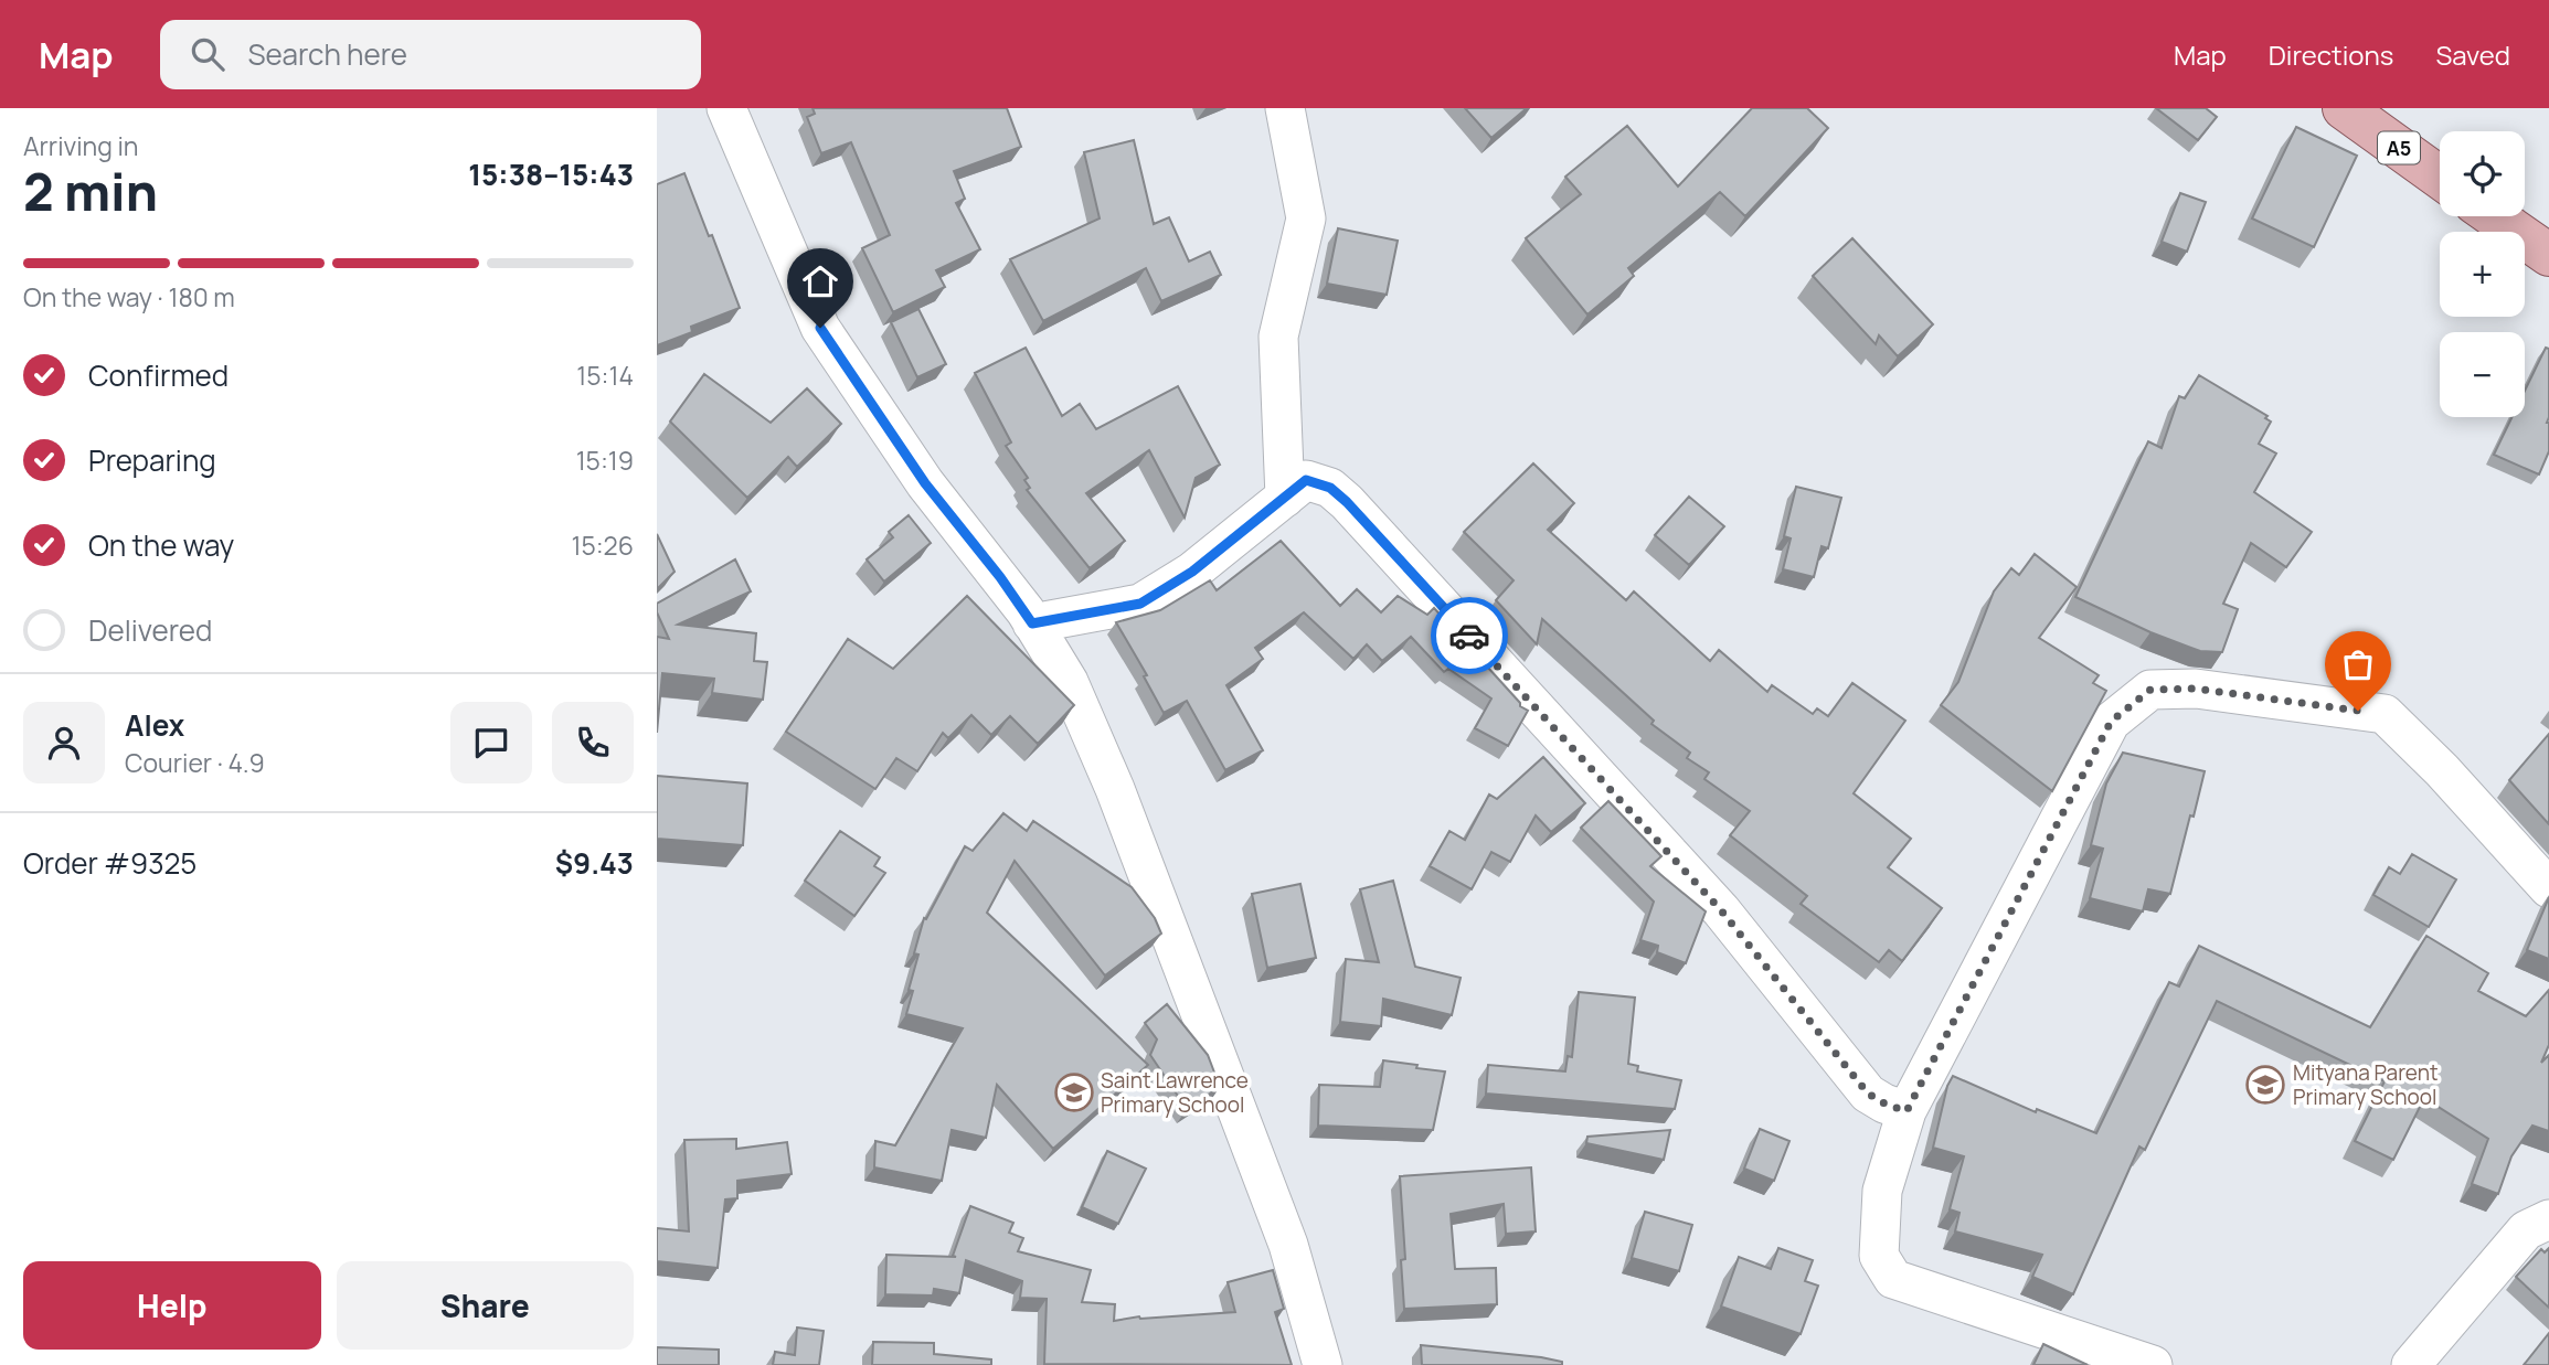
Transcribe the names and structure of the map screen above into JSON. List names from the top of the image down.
{
  "streets": {
    "main road": ["A5"]
  },
  "places": {
    "school or university": ["Mityana Parent Primary School", "Saint Lawrence Primary School"]
  },
  "page": {
    "header": "Map",
    "search": "Search here",
    "nav": ["Map", "Directions", "Saved"],
    "heading": ["2 min", "Arriving in", "15:38–15:43"],
    "panel": [
      "Alex",
      "Courier · 4.9",
      "Order #9325",
      "$9.43"
    ],
    "map_buttons": ["+", "−"],
    "bar": "On the way · 180 m",
    "list": [
      ["Confirmed", "15:14"],
      ["Preparing", "15:19"],
      ["On the way", "15:26"],
      "Delivered"
    ],
    "buttons": ["Help", "Share"]
  }
}
